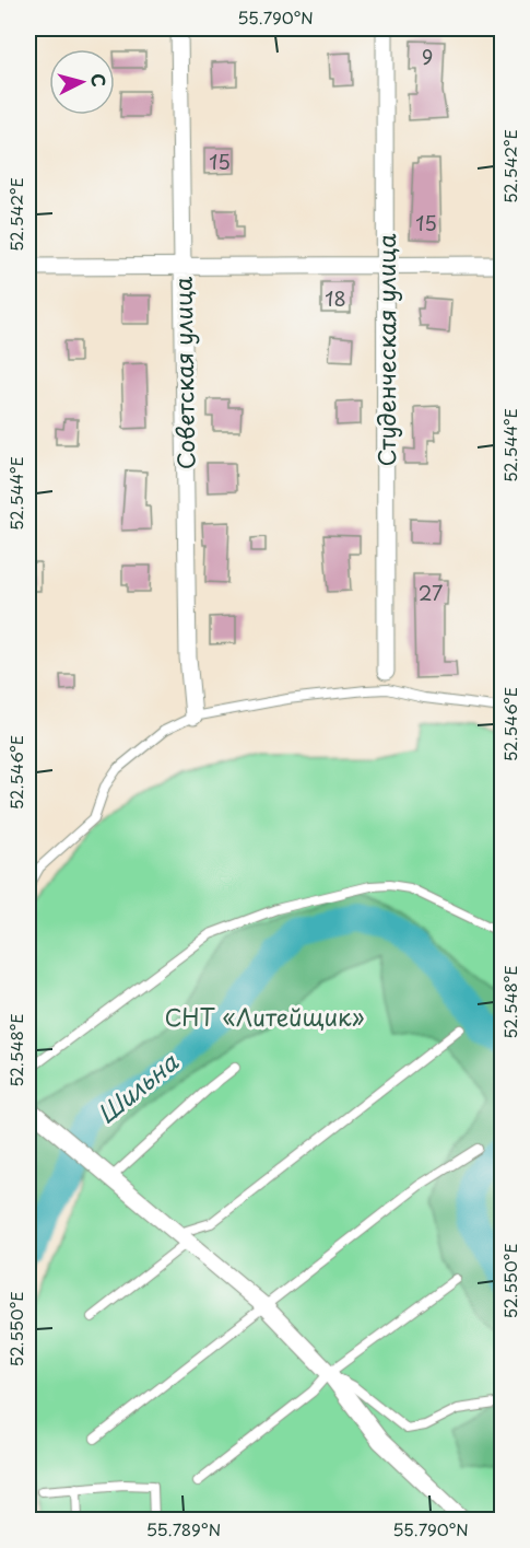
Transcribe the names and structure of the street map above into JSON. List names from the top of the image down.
{
  "streets": {
    "street": ["Студенческая улица", "Советская улица"]
  },
  "water": ["Шильна"],
  "parks": ["СНТ «Литейщик»"],
  "house_numbers": [
    "9",
    "15",
    "15",
    "18",
    "27"
  ],
  "north": "right",
  "coordinates": [
    "55.790°N",
    "52.542°E",
    "52.544°E",
    "52.546°E",
    "52.548°E",
    "52.550°E",
    "55.789°N"
  ]
}
